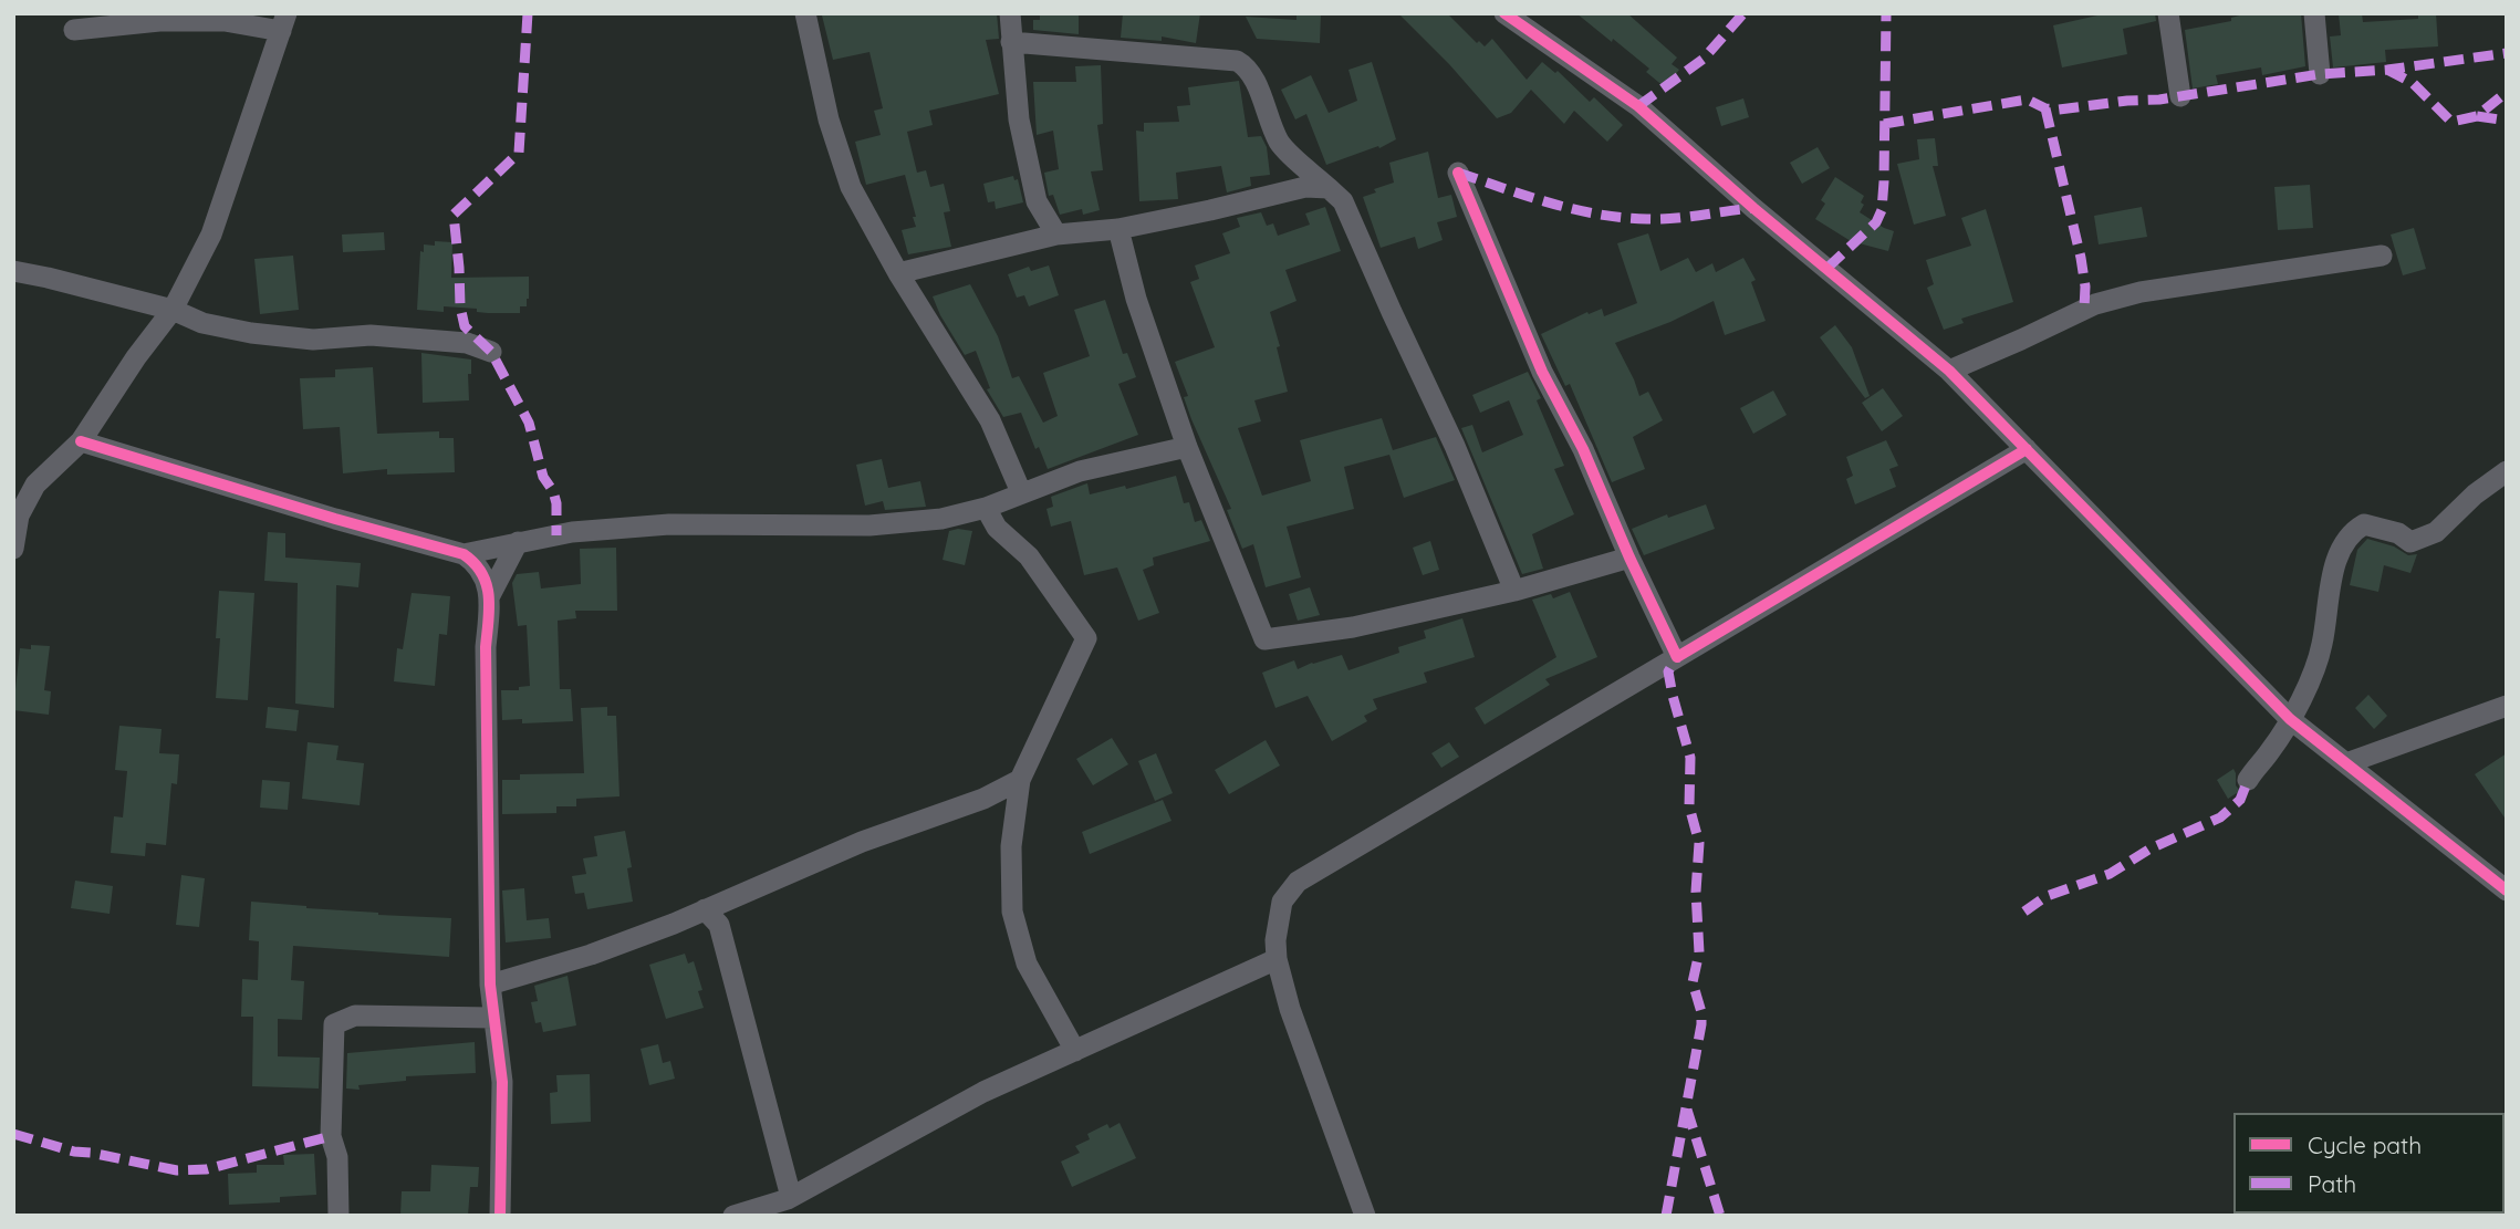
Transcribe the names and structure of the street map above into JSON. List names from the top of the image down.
{
  "legend": ["Cycle path", "Path"]
}
